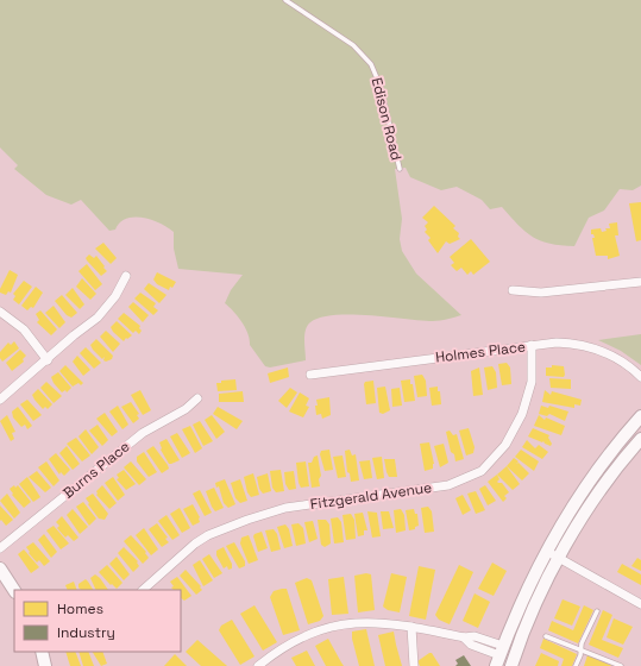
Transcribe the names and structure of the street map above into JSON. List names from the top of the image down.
{
  "streets": {
    "street": ["Holmes Place", "Burns Place", "Fitzgerald Avenue"],
    "lane": ["Edison Road"]
  },
  "crossings": [
    ["Holmes Place", "Fitzgerald Avenue"]
  ],
  "legend": ["Homes", "Industry"]
}
